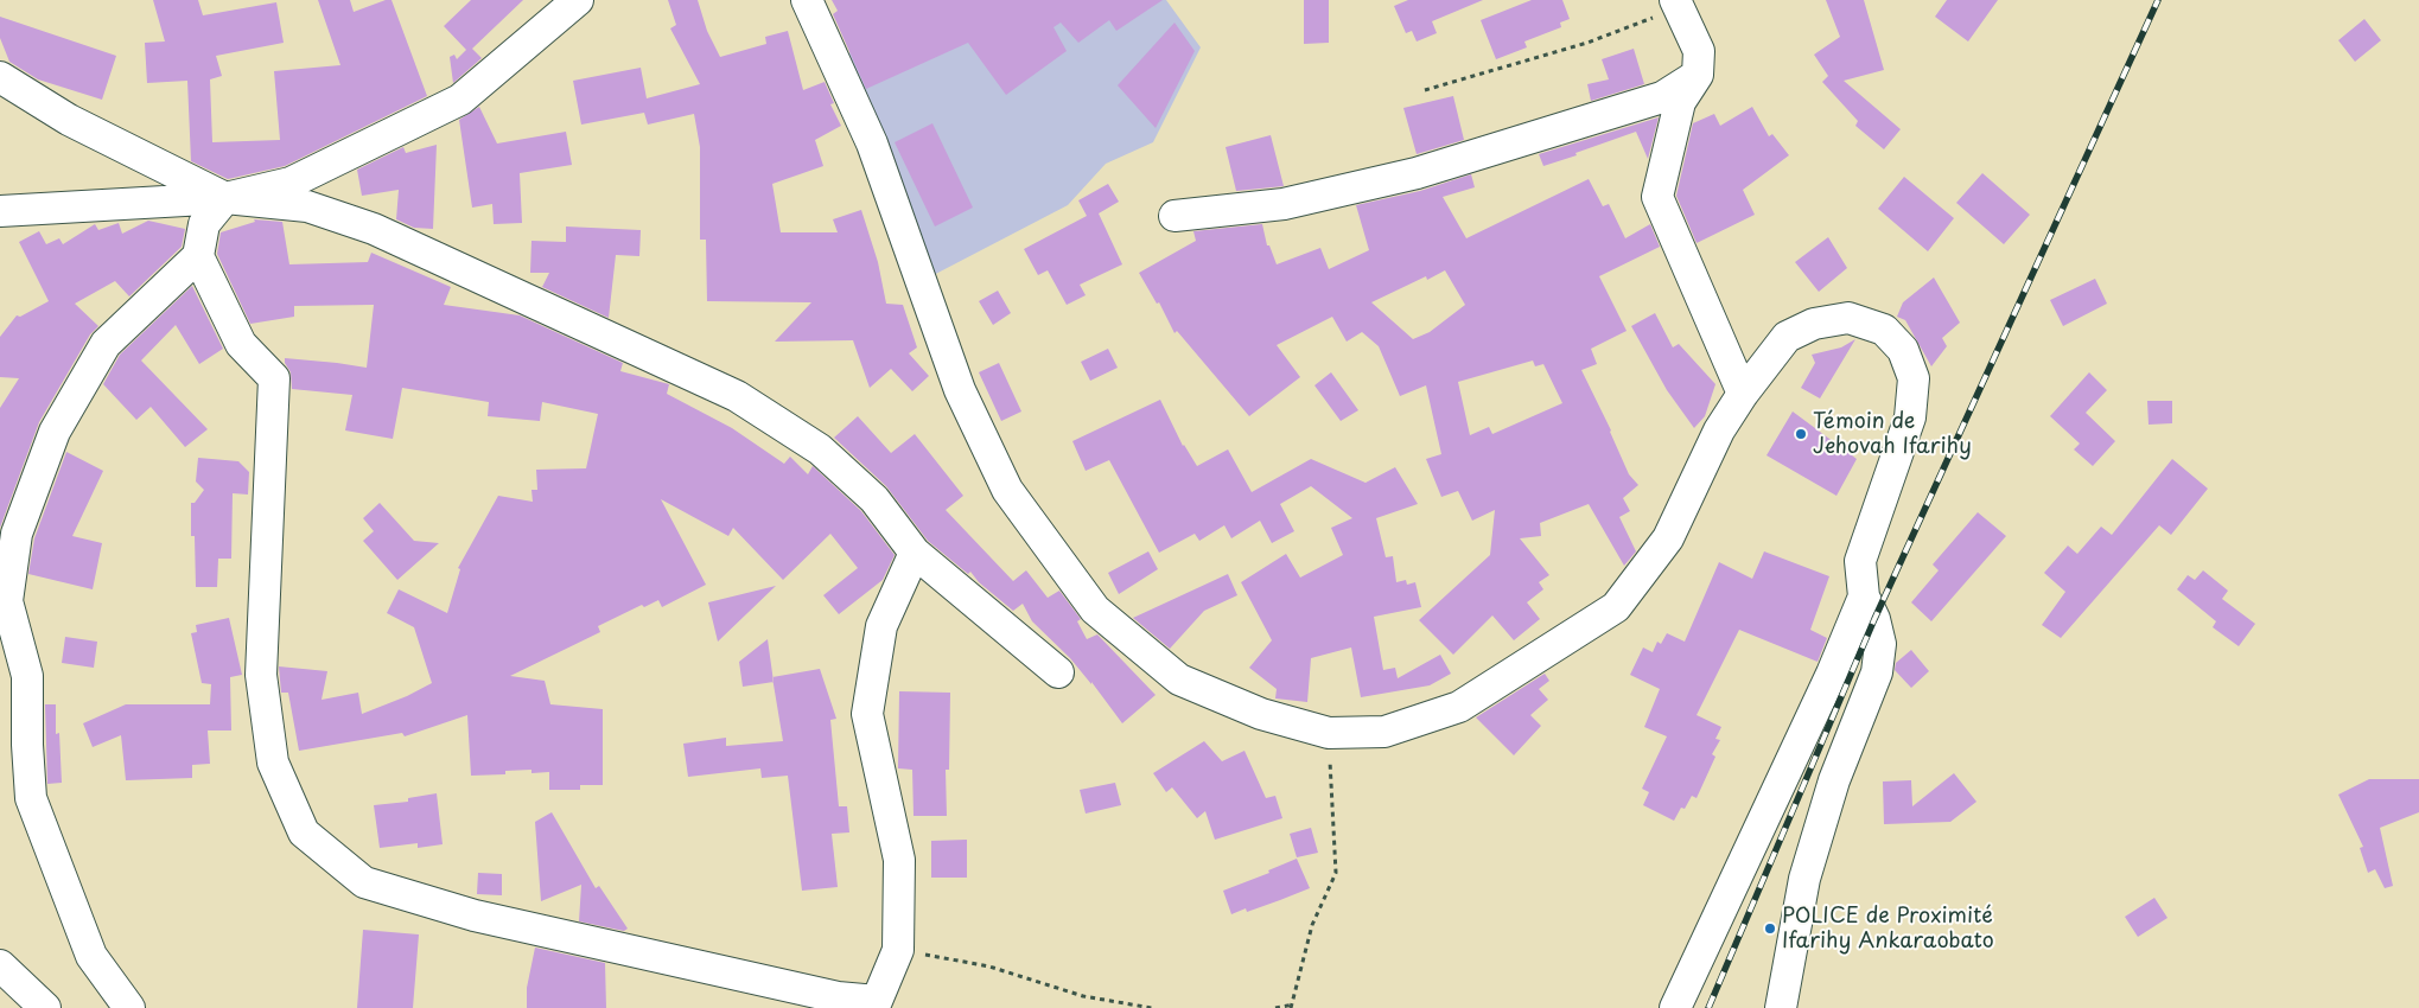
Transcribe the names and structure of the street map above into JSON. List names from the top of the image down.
{
  "places": ["Témoin de Jehovah Ifarihy", "POLICE de Proximité Ifarihy Ankaraobato"]
}
